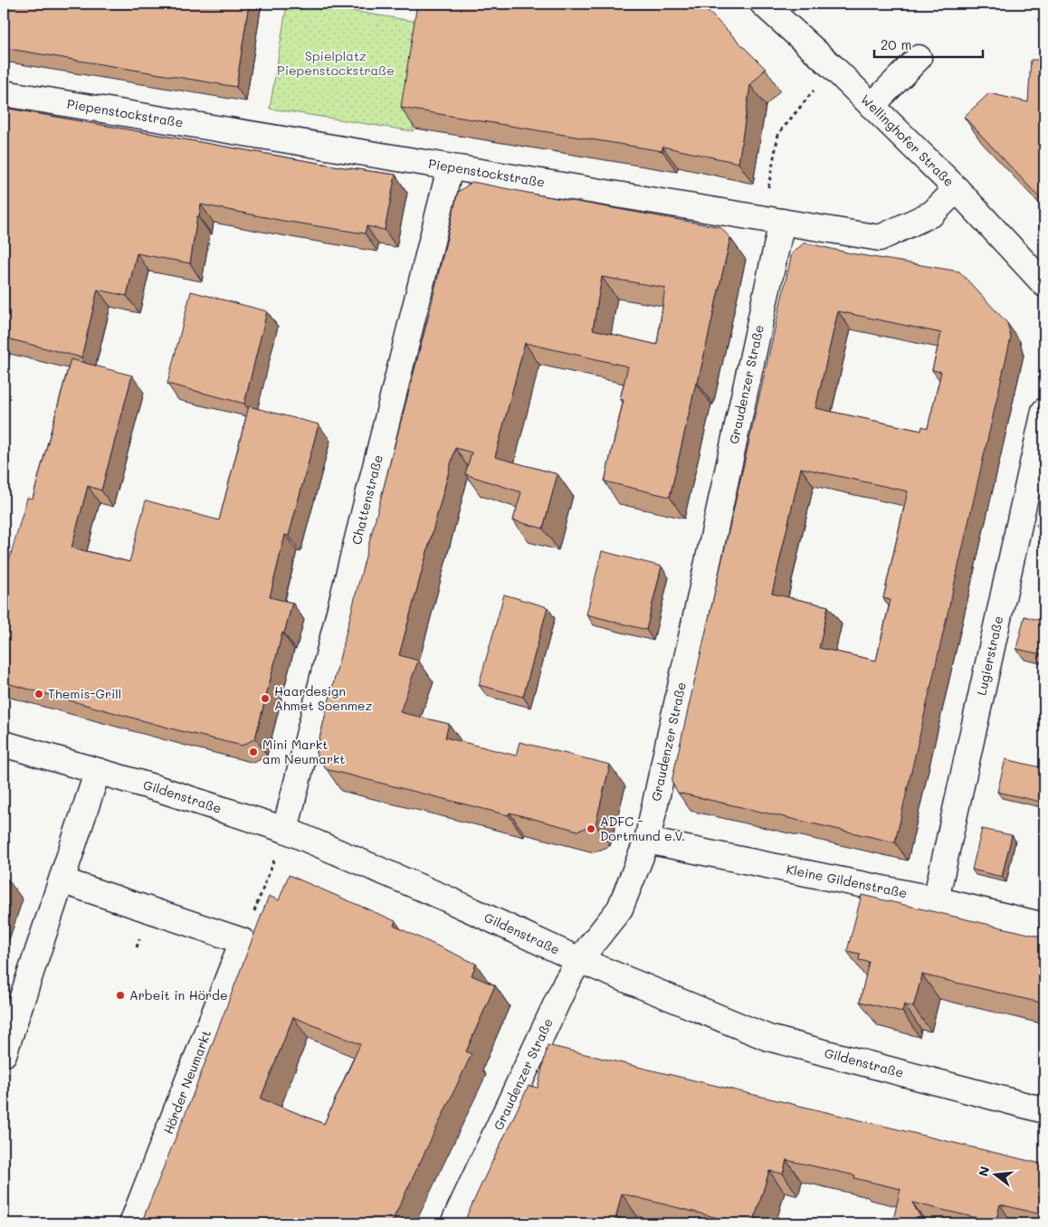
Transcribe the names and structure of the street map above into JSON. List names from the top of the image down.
{
  "streets": {
    "street": [
      "Piepenstockstraße",
      "Wellinghofer Straße",
      "Graudenzer Straße",
      "Chattenstraße",
      "Lugierstraße",
      "Gildenstraße",
      "Kleine Gildenstraße",
      "Hörder Neumarkt"
    ]
  },
  "crossings": [
    ["Piepenstockstraße", "Wellinghofer Straße"],
    ["Piepenstockstraße", "Graudenzer Straße"],
    ["Piepenstockstraße", "Chattenstraße"],
    ["Graudenzer Straße", "Gildenstraße"],
    ["Graudenzer Straße", "Kleine Gildenstraße"],
    ["Chattenstraße", "Gildenstraße"],
    ["Lugierstraße", "Kleine Gildenstraße"]
  ],
  "parks": ["Spielplatz Piepenstockstraße"],
  "places": [
    "Themis-Grill",
    "Haardesign Ahmet Soenmez",
    "Mini Markt am Neumarkt",
    "ADFC - Dortmund e.V.",
    "Arbeit in Hörde"
  ],
  "scale_bar": "20 m",
  "north": "left"
}
